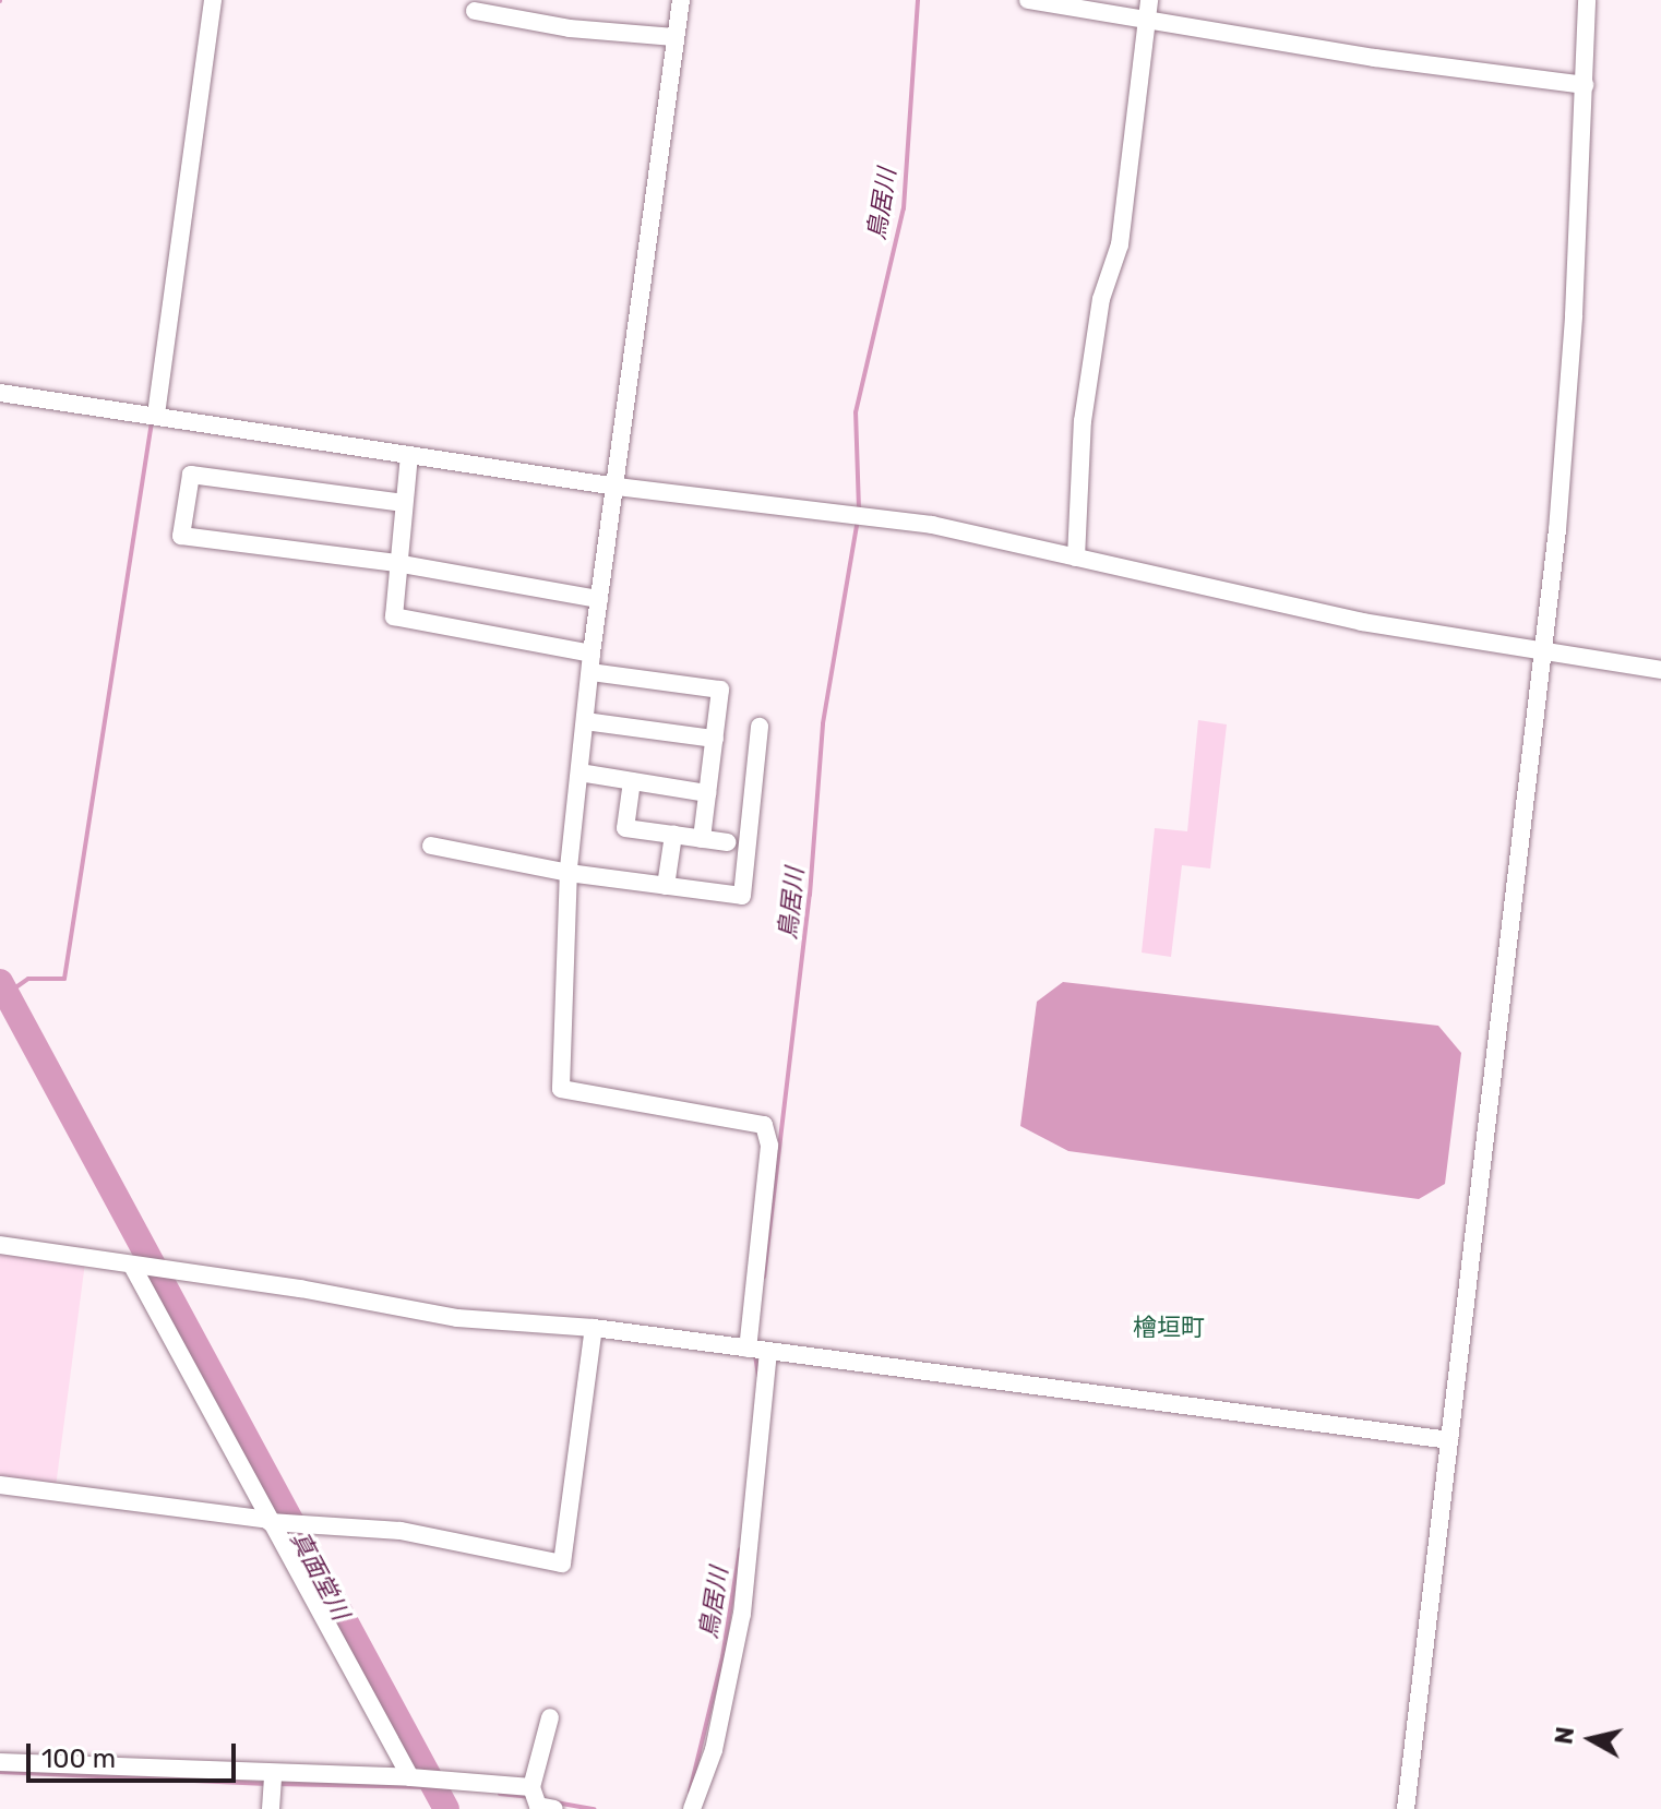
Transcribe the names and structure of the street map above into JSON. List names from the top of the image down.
{
  "districts": ["檜垣町"],
  "water": ["鳥居川", "真面堂川"],
  "scale_bar": "100 m",
  "north": "left"
}
